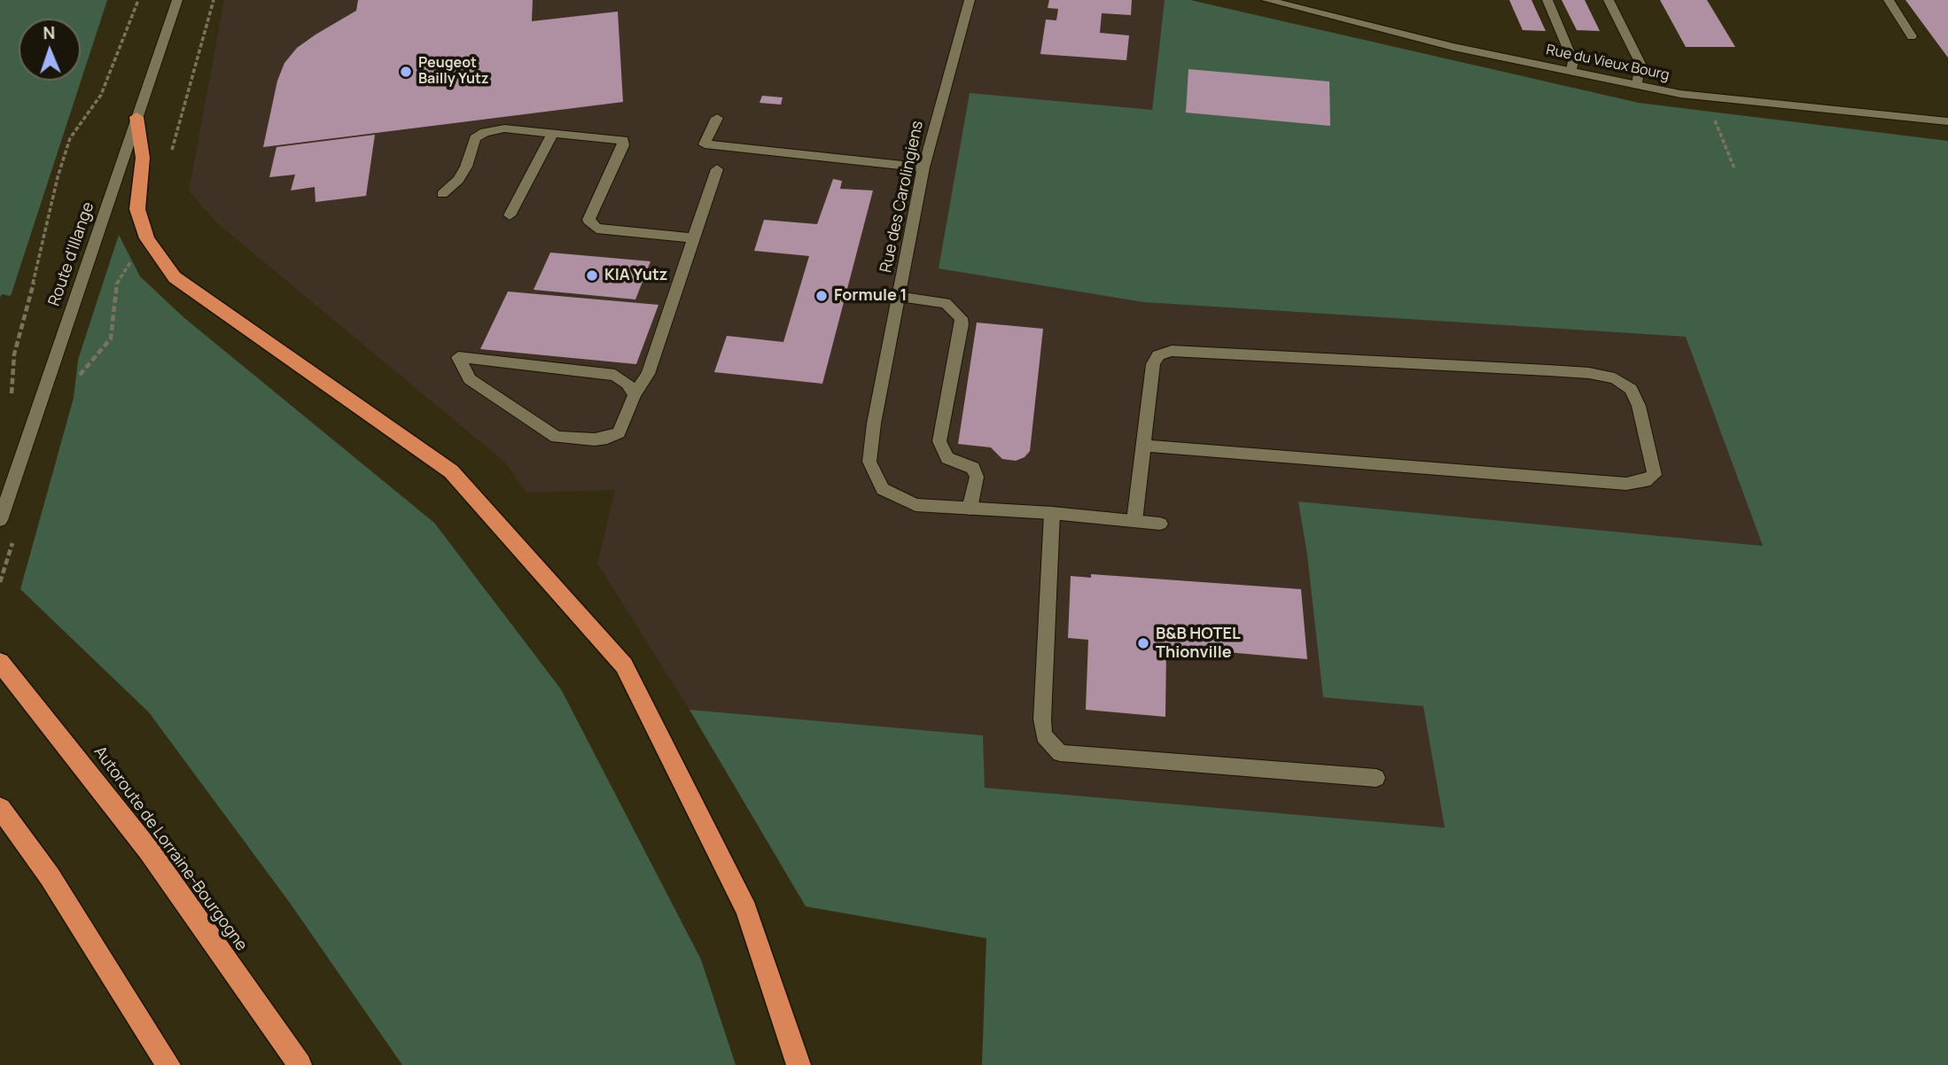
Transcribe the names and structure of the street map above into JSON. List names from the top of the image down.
{
  "streets": {
    "highway": ["Autoroute de Lorraine-Bourgogne"],
    "street": ["Rue du Vieux Bourg", "Rue des Carolingiens", "Route d'Illange"]
  },
  "places": [
    "Peugeot Bailly Yutz",
    "KIA Yutz",
    "Formule 1",
    "B&B HOTEL Thionville"
  ],
  "north": "top"
}
